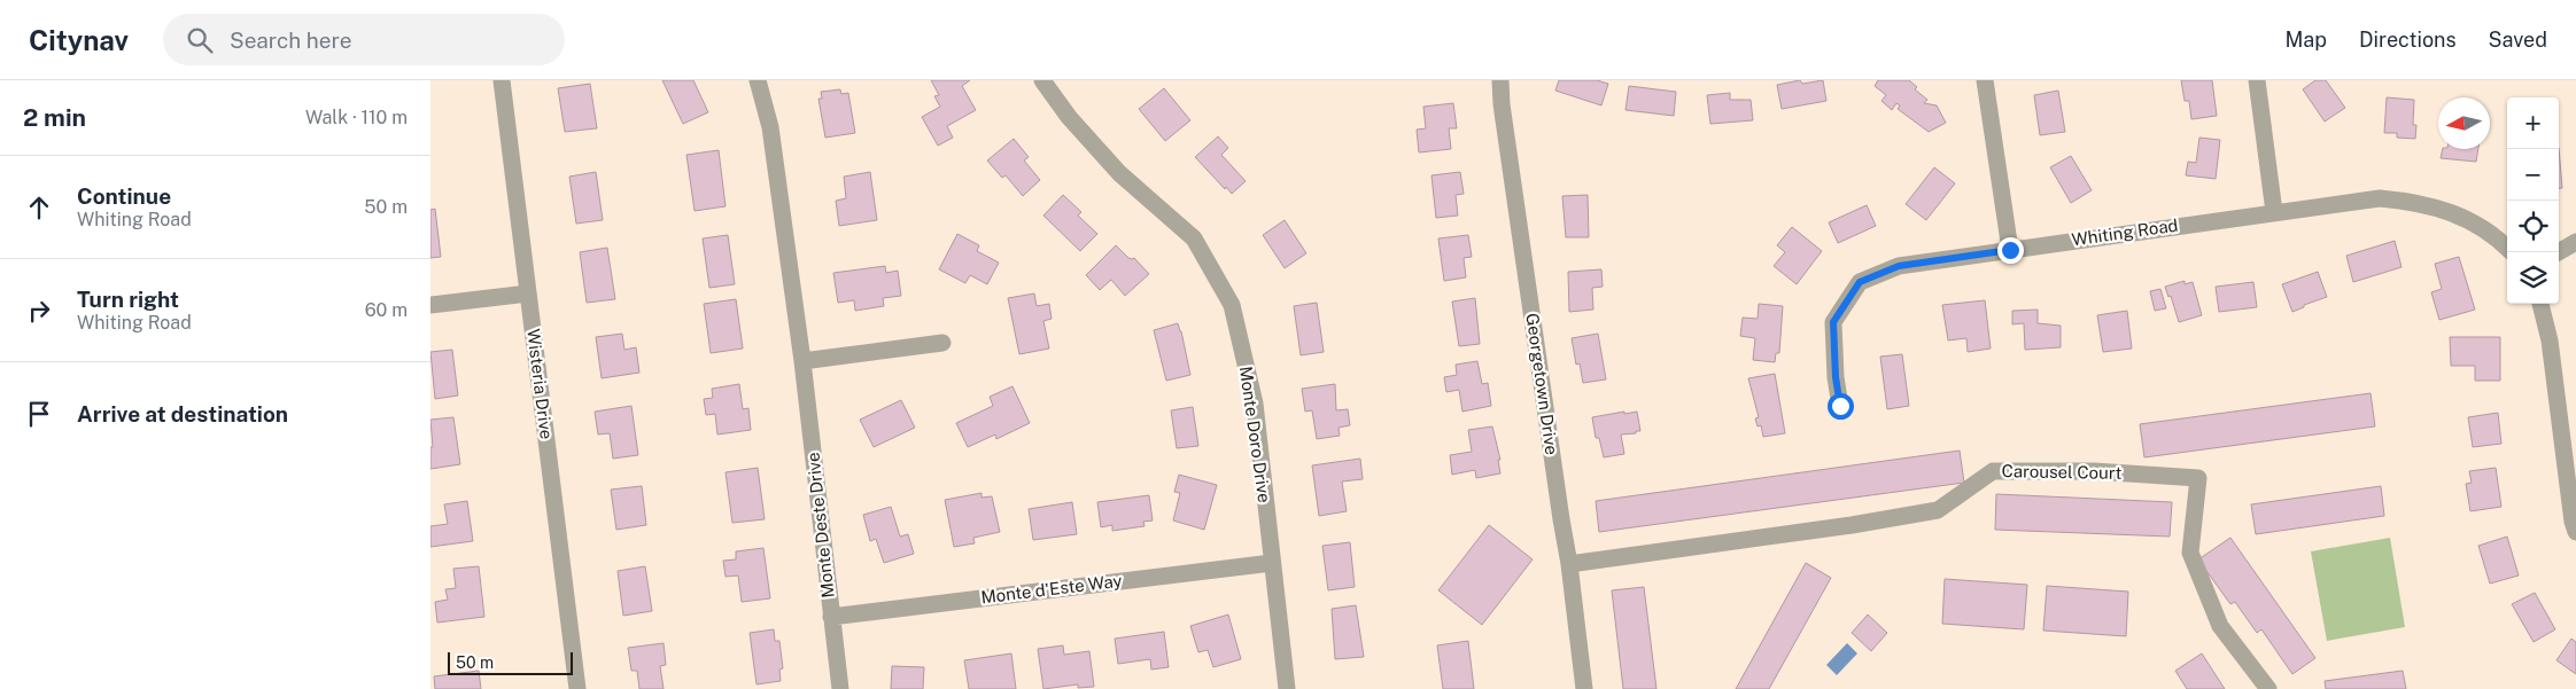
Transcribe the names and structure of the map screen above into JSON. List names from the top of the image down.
{
  "streets": {
    "street": [
      "Whiting Road",
      "Wisteria Drive",
      "Georgetown Drive",
      "Monte Doro Drive",
      "Carousel Court",
      "Monte Deste Drive",
      "Monte d'Este Way"
    ]
  },
  "crossings": [
    ["Georgetown Drive", "Carousel Court"],
    ["Monte Doro Drive", "Monte d'Este Way"],
    ["Monte Deste Drive", "Monte d'Este Way"]
  ],
  "scale_bar": "50 m",
  "north": "left",
  "page": {
    "header": "Citynav",
    "search": "Search here",
    "nav": ["Map", "Directions", "Saved"],
    "heading": ["2 min", "Walk · 110 m"],
    "map_buttons": ["+", "−"],
    "list": [
      ["Continue", "Whiting Road", "50 m"],
      ["Turn right", "Whiting Road", "60 m"],
      "Arrive at destination"
    ],
    "scale": "50 m"
  }
}
